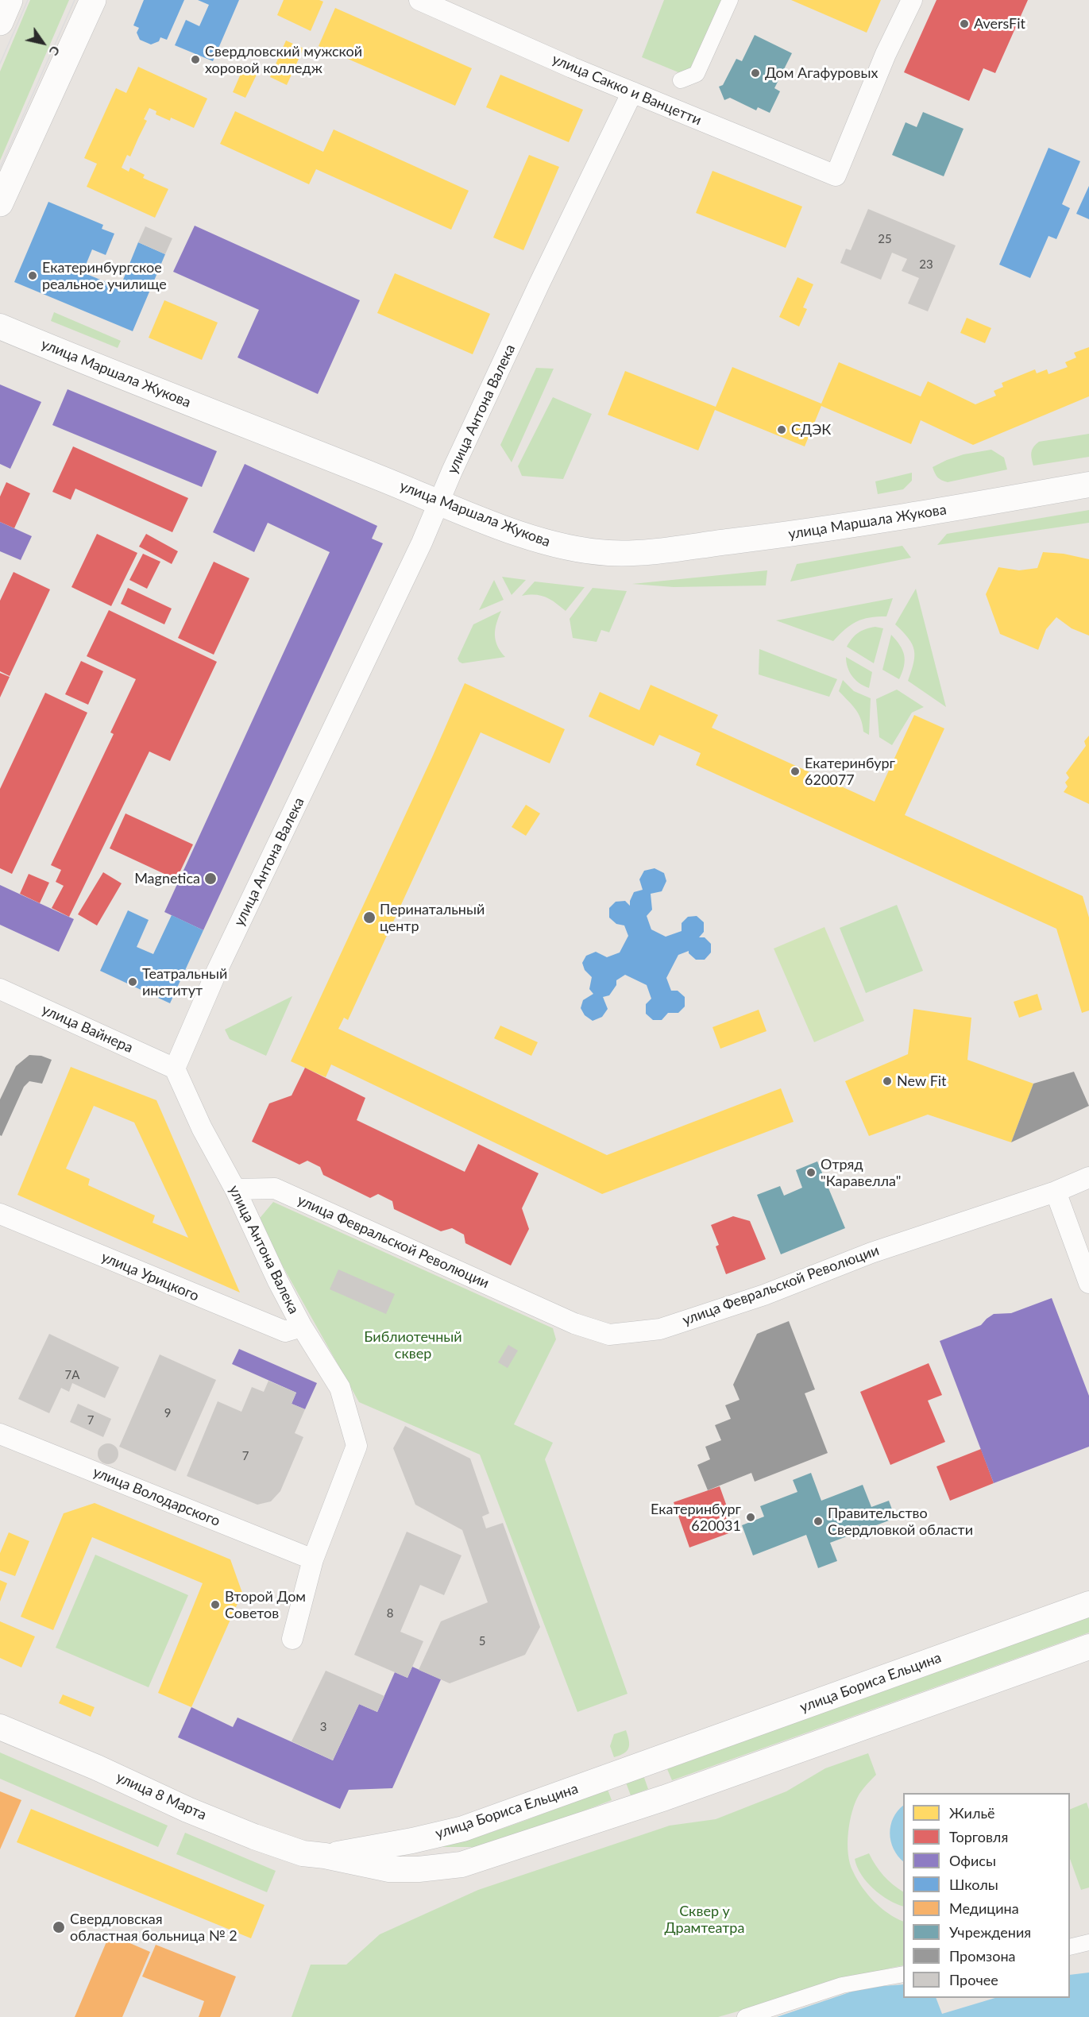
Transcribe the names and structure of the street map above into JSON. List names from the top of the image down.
{
  "streets": {
    "street": [
      "улица Сакко и Ванцетти",
      "улица Маршала Жукова",
      "улица Антона Валека",
      "улица Вайнера",
      "улица Февральской Революции",
      "улица Урицкого",
      "улица Володарского",
      "улица Бориса Ельцина",
      "улица 8 Марта"
    ]
  },
  "crossings": [
    ["улица Сакко и Ванцетти", "улица Антона Валека"],
    ["улица Маршала Жукова", "улица Антона Валека"],
    ["улица Антона Валека", "улица Вайнера"],
    ["улица Антона Валека", "улица Февральской Революции"],
    ["улица Антона Валека", "улица Урицкого"],
    ["улица Антона Валека", "улица Володарского"],
    ["улица Бориса Ельцина", "улица 8 Марта"]
  ],
  "parks": ["Библиотечный сквер", "Сквер у Драмтеатра"],
  "places": [
    "AversFit",
    "Свердловский мужской хоровой колледж",
    "Дом Агафуровых",
    "Екатеринбургское реальное училище",
    "СДЭК",
    "Екатеринбург 620077",
    "Magnetica",
    "Перинатальный центр",
    "Театральный институт",
    "New Fit",
    "Отряд \"Каравелла\"",
    "Екатеринбург 620031",
    "Правительство Свердловкой области",
    "Второй Дом Советов",
    "Свердловская областная больница № 2"
  ],
  "house_numbers": [
    "25",
    "23",
    "7А",
    "9",
    "7",
    "7",
    "8",
    "5",
    "3"
  ],
  "legend": [
    "Жильё",
    "Торговля",
    "Офисы",
    "Школы",
    "Медицина",
    "Учреждения",
    "Промзона",
    "Прочее"
  ],
  "north": "bottom right"
}
